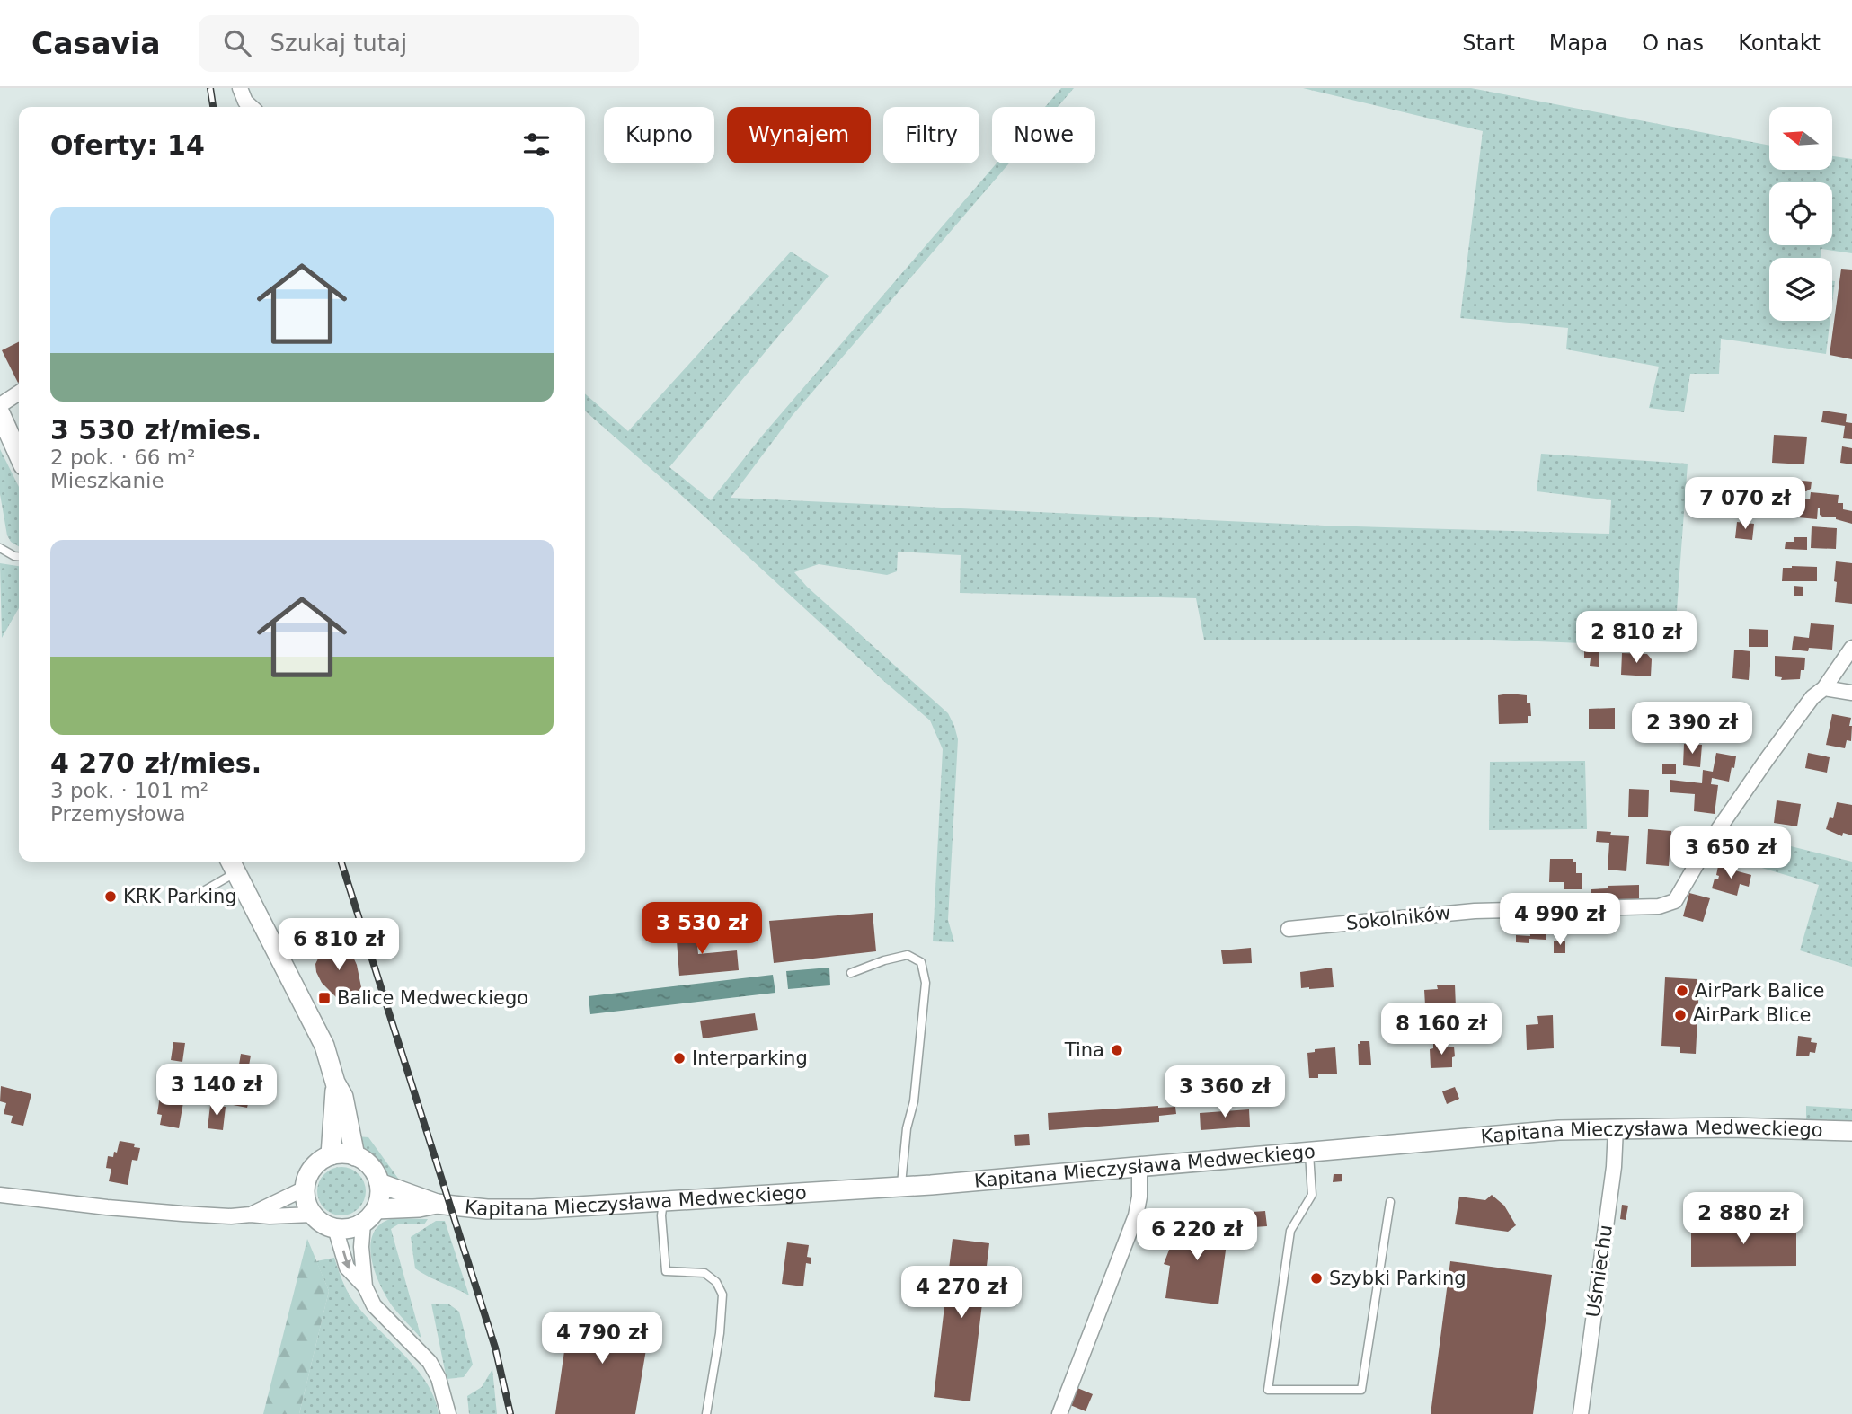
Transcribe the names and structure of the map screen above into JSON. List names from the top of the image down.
{
  "streets": {
    "main road": ["Kapitana Mieczysława Medweckiego"],
    "street": ["Sokolników", "Uśmiechu"]
  },
  "crossings": [
    ["Kapitana Mieczysława Medweckiego", "Uśmiechu"]
  ],
  "places": {
    "other": [
      "KRK Parking",
      "AirPark Balice",
      "AirPark Blice",
      "Tina",
      "Interparking",
      "Szybki Parking"
    ],
    "transit": ["Balice Medweckiego"]
  },
  "north": "left",
  "page": {
    "header": "Casavia",
    "search": "Szukaj tutaj",
    "nav": [
      "Start",
      "Mapa",
      "O nas",
      "Kontakt"
    ],
    "chip": [
      "Kupno",
      "Wynajem",
      "Filtry",
      "Nowe"
    ],
    "heading": "Oferty: 14",
    "list": [
      {
        "name": "3 530 zł/mies.",
        "note": "2 pok. · 66 m² · Mieszkanie"
      },
      {
        "name": "4 270 zł/mies.",
        "note": "3 pok. · 101 m² · Przemysłowa"
      }
    ],
    "price": [
      "7 070 zł",
      "2 810 zł",
      "2 390 zł",
      "3 650 zł",
      "4 990 zł",
      "3 530 zł",
      "6 810 zł",
      "8 160 zł",
      "3 140 zł",
      "3 360 zł",
      "2 880 zł",
      "6 220 zł",
      "4 270 zł",
      "4 790 zł"
    ]
  }
}
